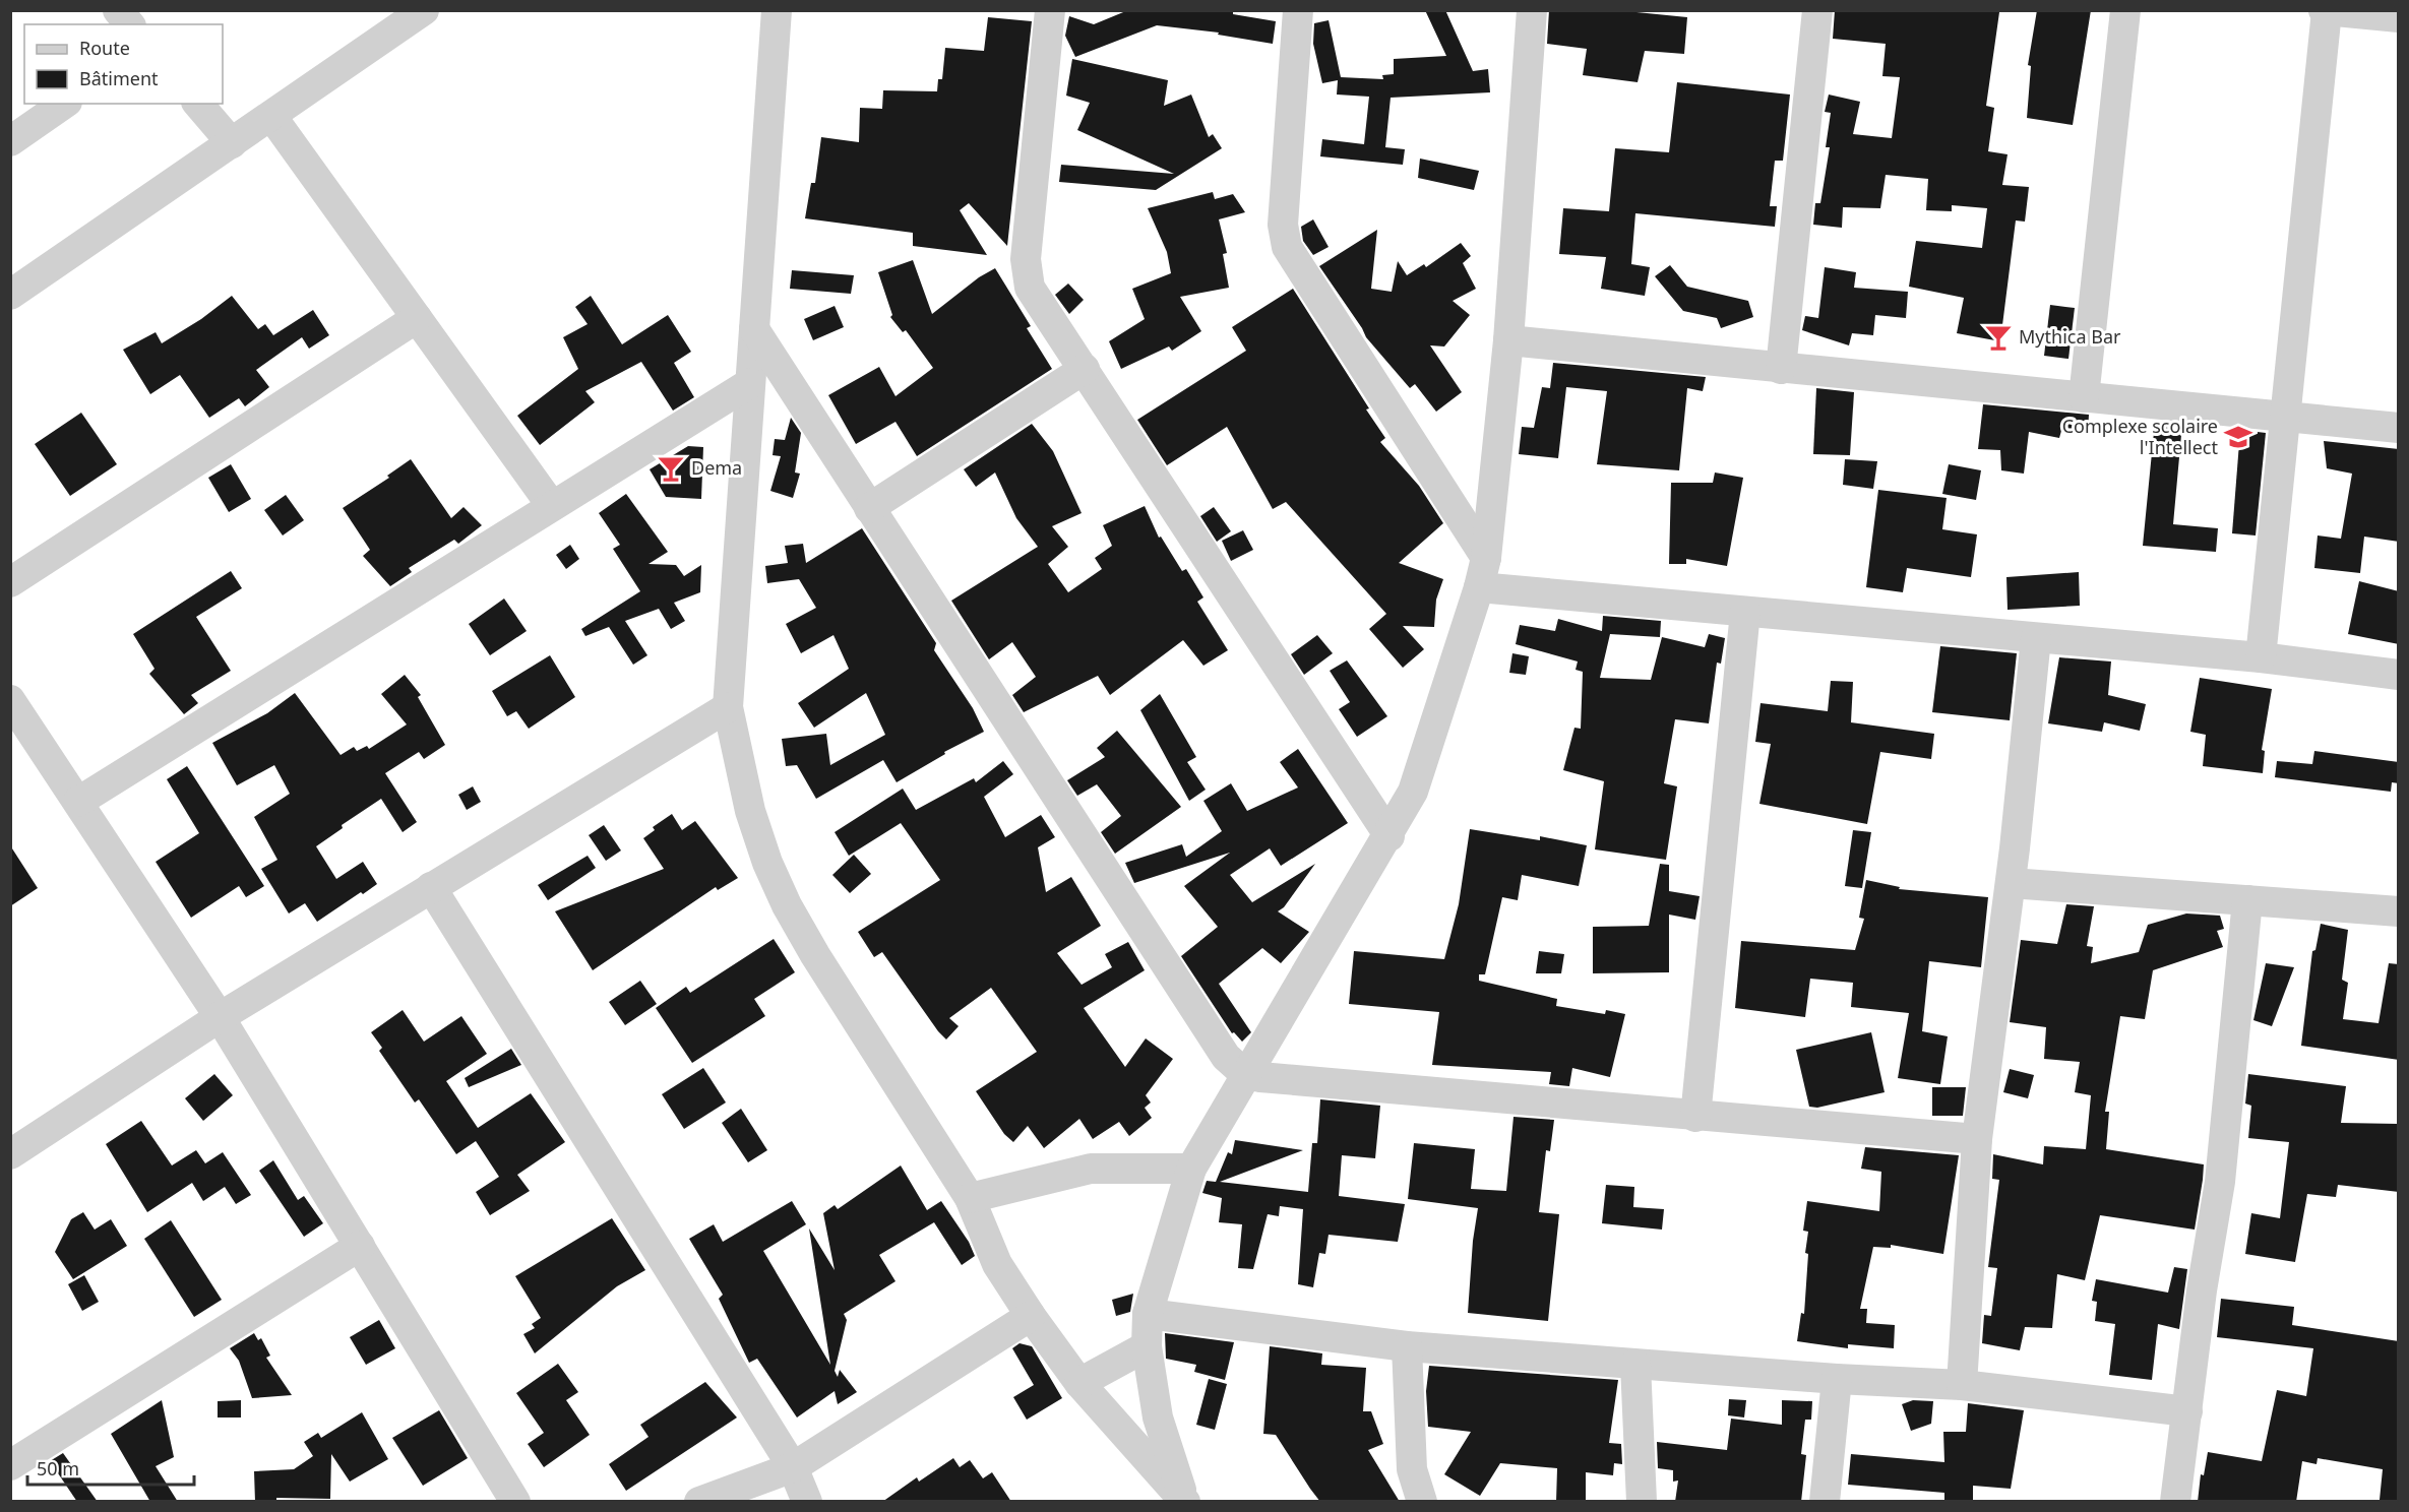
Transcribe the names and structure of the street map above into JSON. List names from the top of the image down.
{
  "places": {
    "bar": ["Mythica Bar", "Dema"],
    "school or university": ["Complexe scolaire l'Intellect"]
  },
  "legend": ["Route", "Bâtiment"],
  "scale_bar": "50 m"
}
